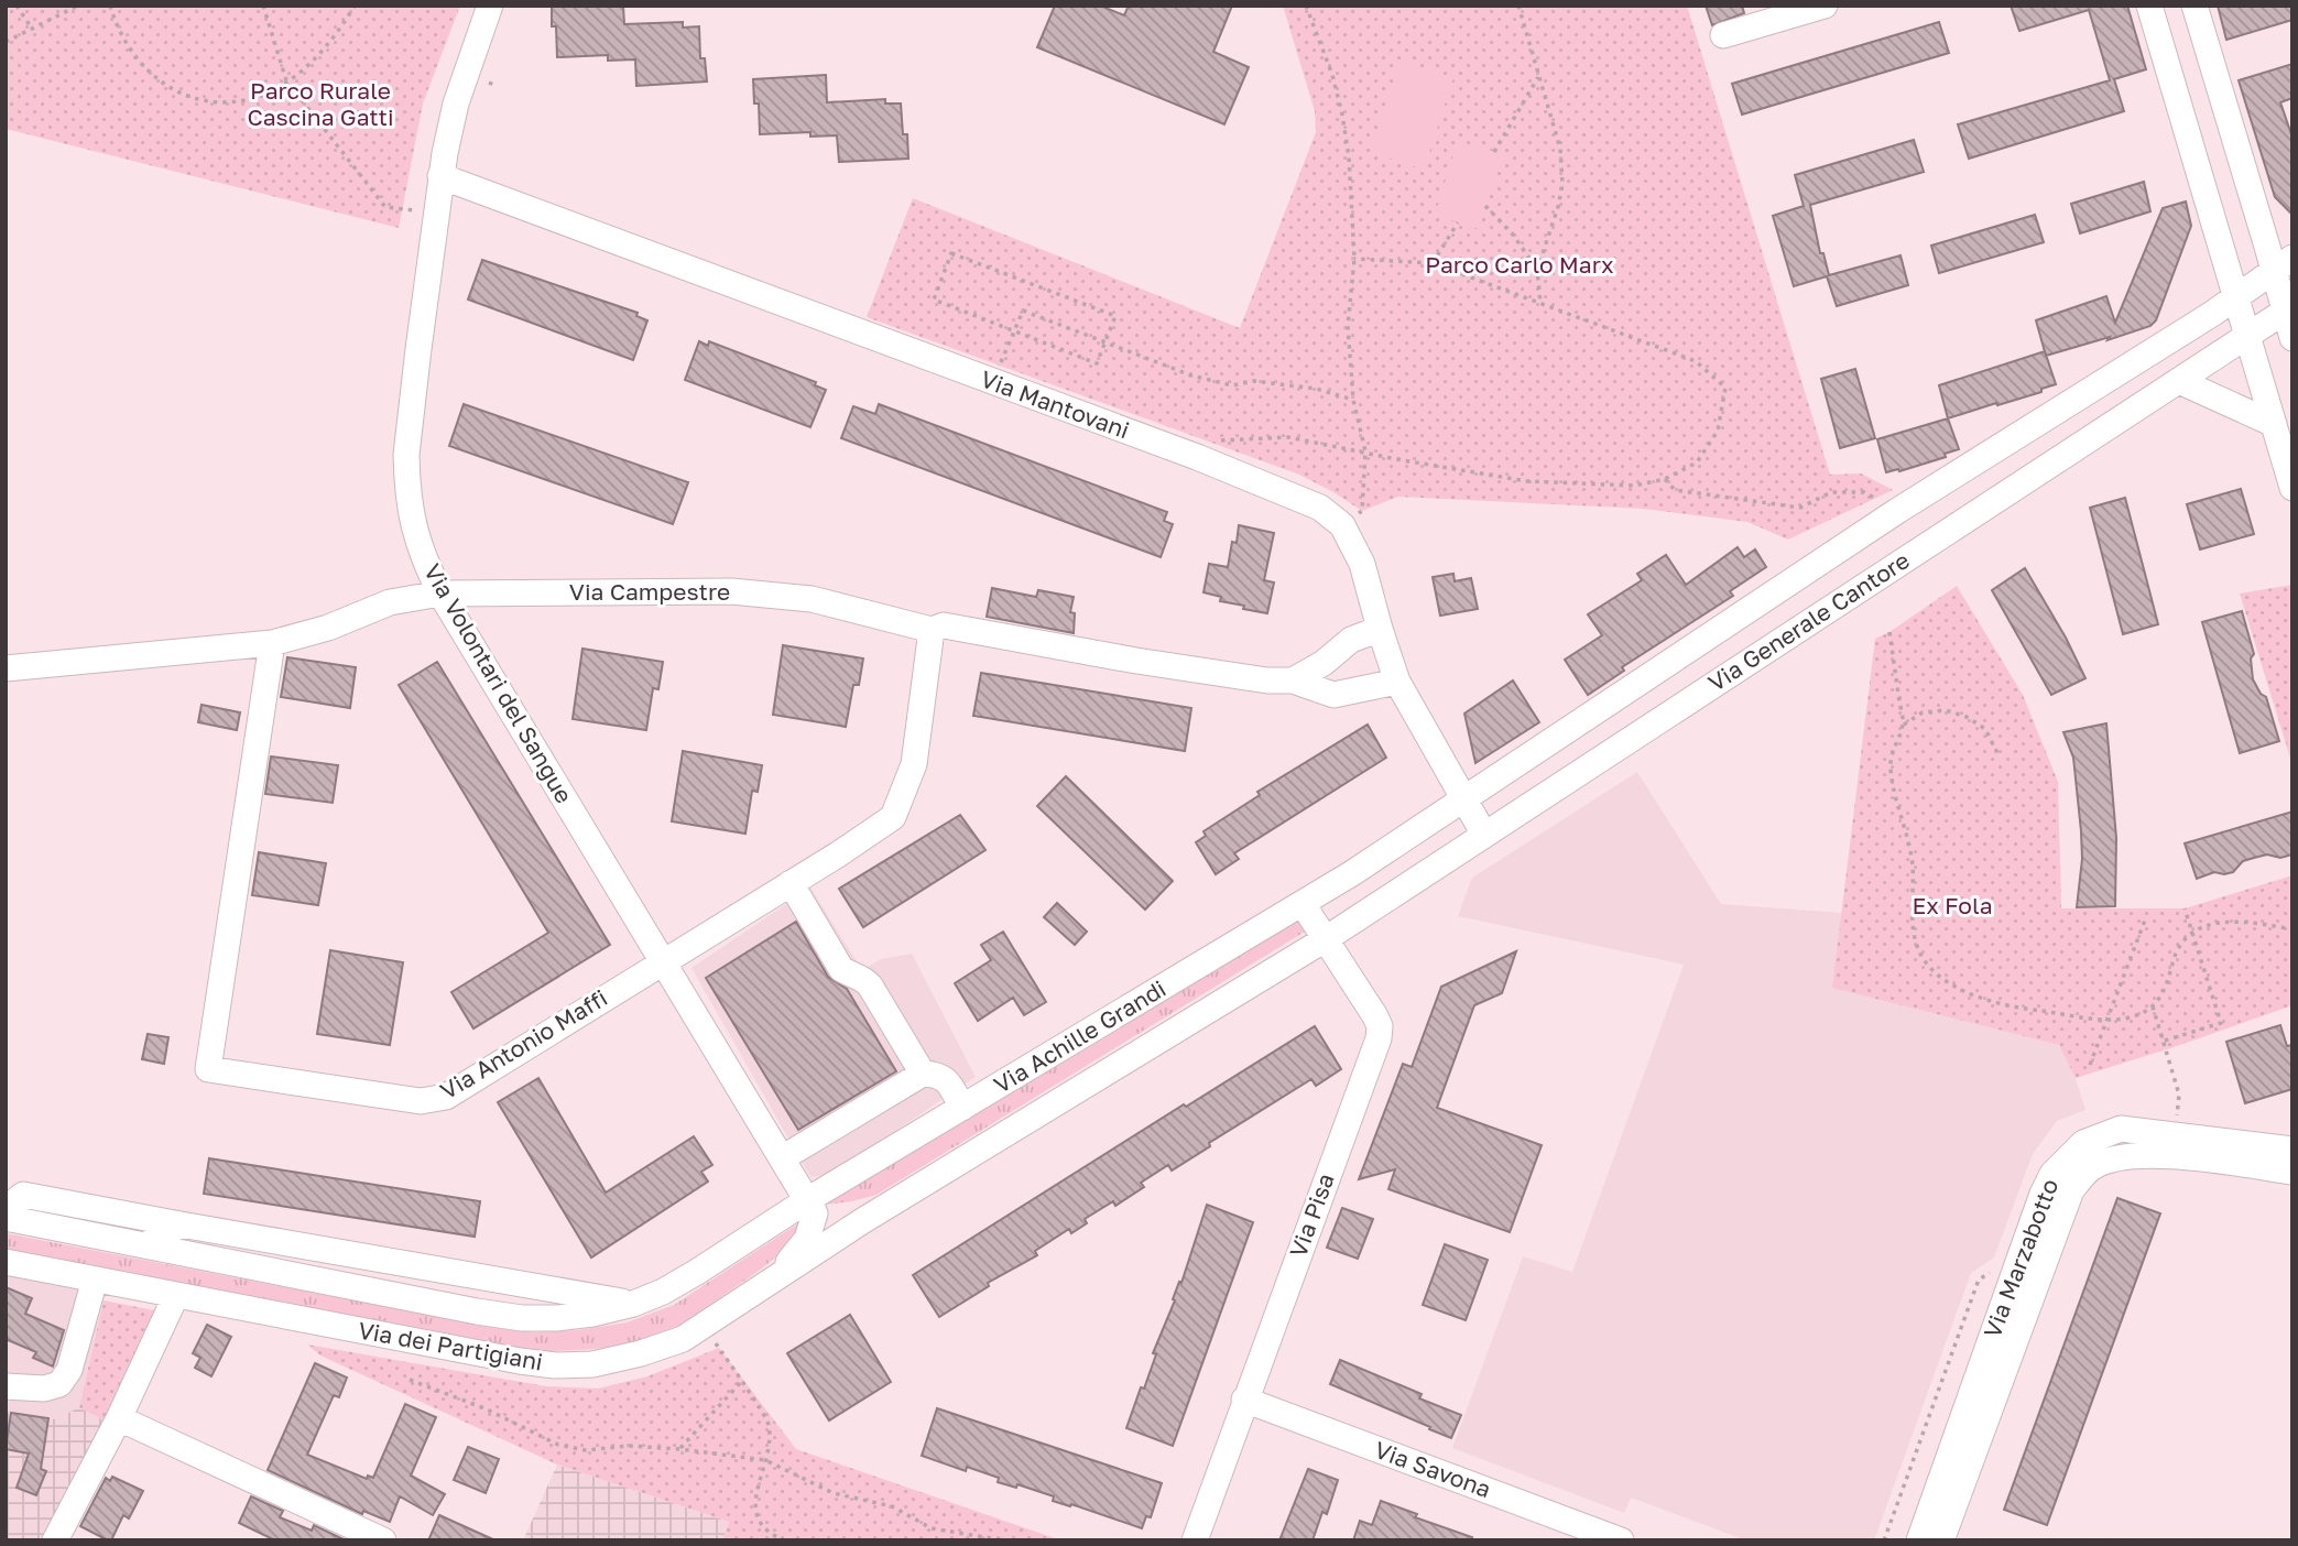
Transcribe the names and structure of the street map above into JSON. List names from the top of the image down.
{
  "streets": {
    "street": [
      "Via Mantovani",
      "Via Campestre",
      "Via Generale Cantore",
      "Via Volontari del Sangue",
      "Via Achille Grandi",
      "Via Antonio Maffi",
      "Via Pisa",
      "Via Marzabotto",
      "Via dei Partigiani",
      "Via Savona"
    ]
  },
  "crossings": [
    ["Via Mantovani", "Via Campestre"],
    ["Via Mantovani", "Via Generale Cantore"],
    ["Via Mantovani", "Via Volontari del Sangue"],
    ["Via Campestre", "Via Volontari del Sangue"],
    ["Via Campestre", "Via Antonio Maffi"],
    ["Via Generale Cantore", "Via Achille Grandi"],
    ["Via Generale Cantore", "Via Pisa"],
    ["Via Volontari del Sangue", "Via Achille Grandi"],
    ["Via Volontari del Sangue", "Via Antonio Maffi"],
    ["Via Volontari del Sangue", "Via dei Partigiani"],
    ["Via Achille Grandi", "Via Pisa"],
    ["Via Achille Grandi", "Via dei Partigiani"],
    ["Via Pisa", "Via Savona"]
  ],
  "parks": ["Parco Rurale Cascina Gatti", "Parco Carlo Marx", "Ex Fola"]
}
